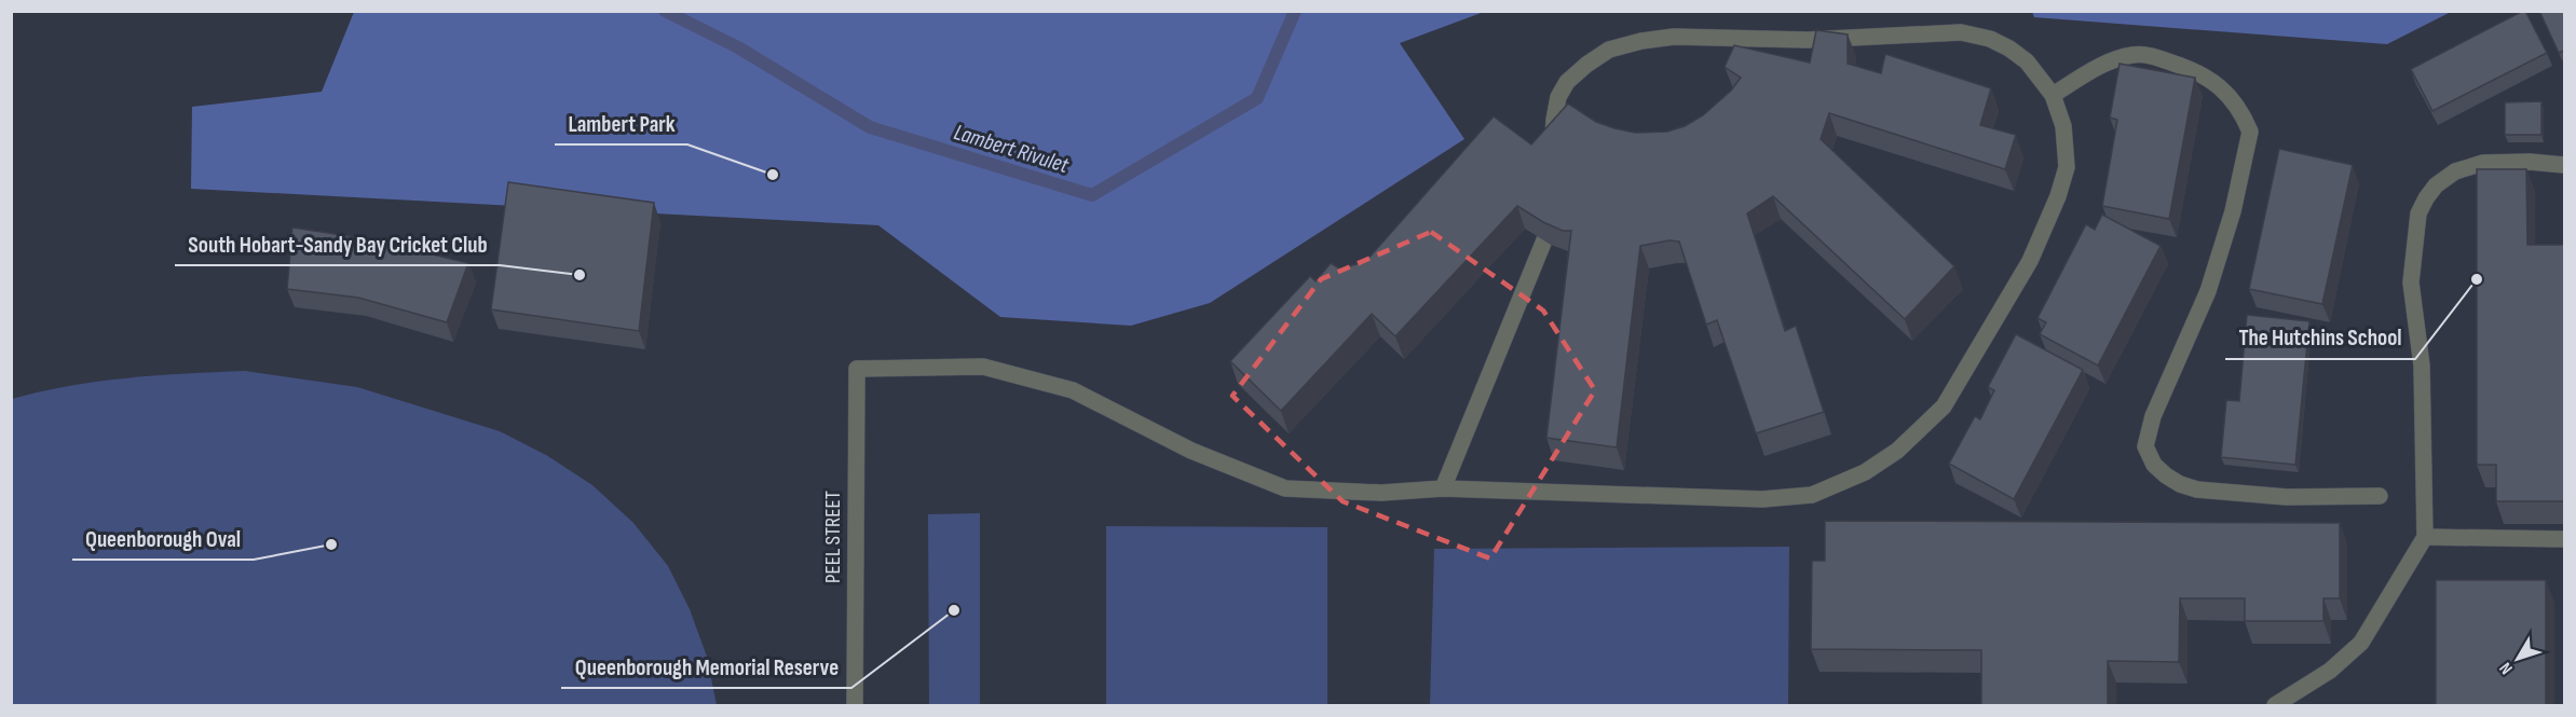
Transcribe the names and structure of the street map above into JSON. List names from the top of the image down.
{
  "streets": {
    "street": ["PEEL STREET"]
  },
  "water": ["Lambert Rivulet"],
  "places": [
    "Lambert Park",
    "South Hobart-Sandy Bay Cricket Club",
    "The Hutchins School",
    "Queenborough Oval",
    "Queenborough Memorial Reserve"
  ],
  "north": "bottom left"
}
